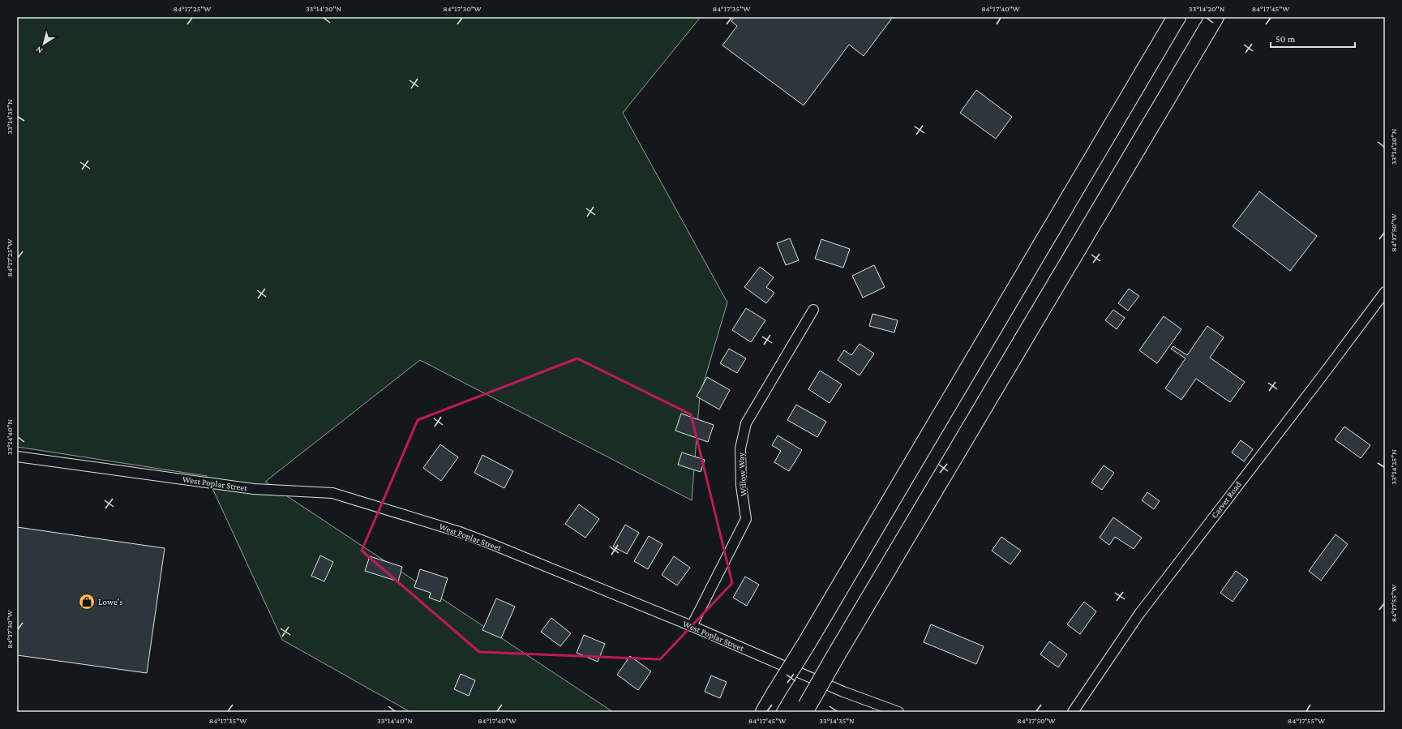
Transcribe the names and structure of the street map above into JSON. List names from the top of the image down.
{
  "streets": {
    "street": ["Willow Way", "West Poplar Street", "Carver Road"]
  },
  "crossings": [
    ["Willow Way", "West Poplar Street"]
  ],
  "places": {
    "shop": ["Lowe's"]
  },
  "scale_bar": "50 m",
  "north": "bottom left",
  "coordinates": [
    "84°17'25\"W",
    "33°14'30\"N",
    "84°17'30\"W",
    "84°17'35\"W",
    "84°17'40\"W",
    "33°14'20\"N",
    "84°17'45\"W",
    "33°14'35\"N",
    "84°17'50\"W",
    "33°14'40\"N",
    "33°14'25\"N",
    "84°17'55\"W"
  ]
}
